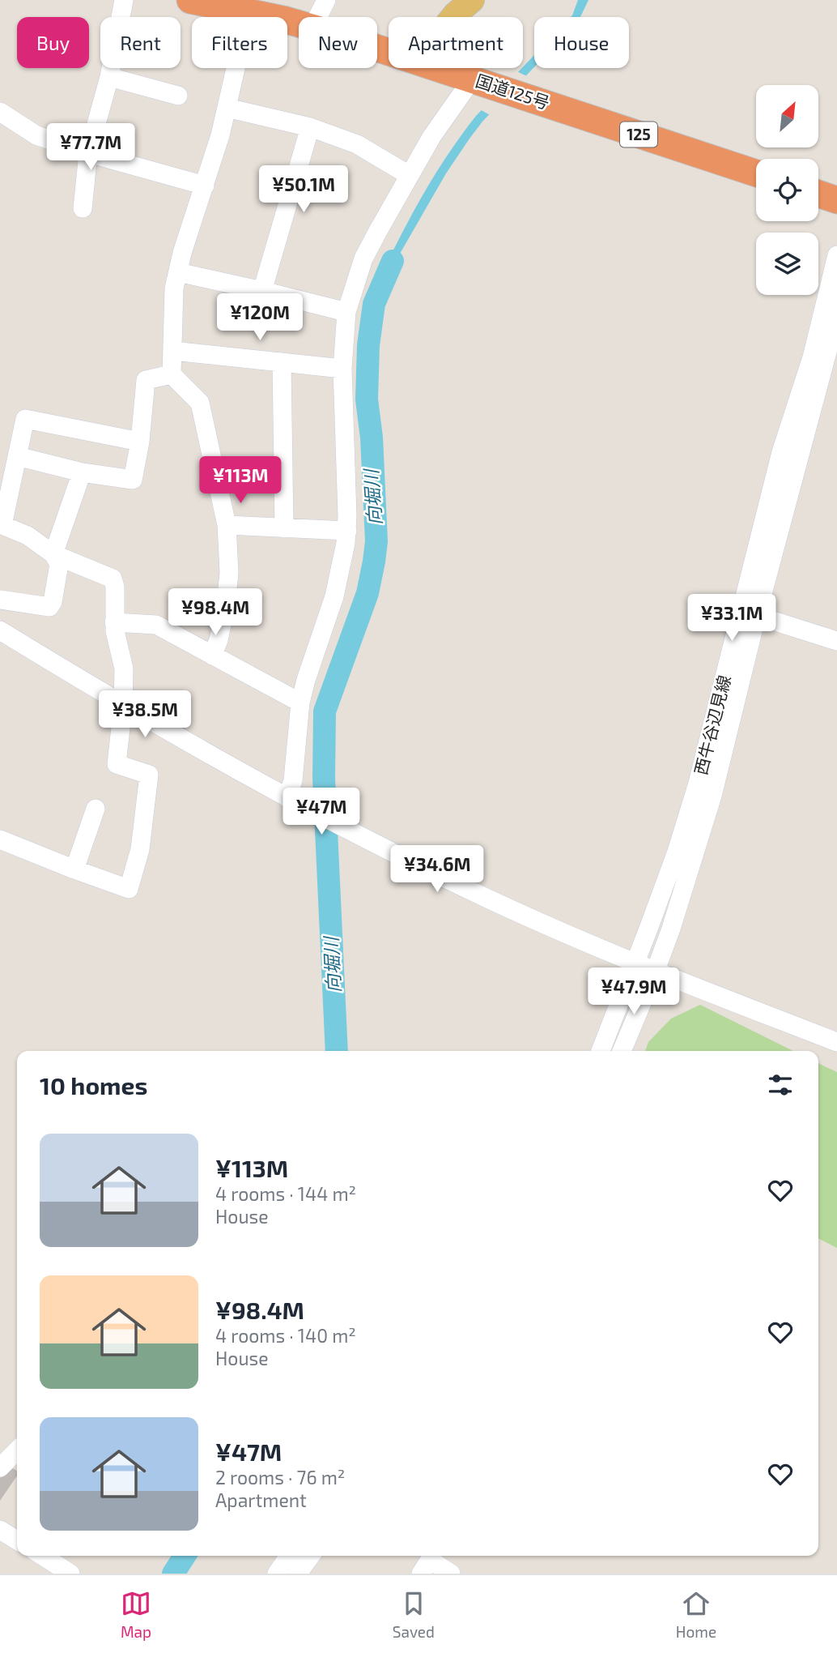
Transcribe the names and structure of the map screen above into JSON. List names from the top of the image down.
{
  "streets": {
    "highway": ["国道125号", "125"],
    "street": ["西牛谷辺見線"]
  },
  "water": ["向堀川"],
  "north": "top right",
  "page": {
    "chip": [
      "Buy",
      "Rent",
      "Filters",
      "New",
      "Apartment",
      "House"
    ],
    "price": [
      "¥77.7M",
      "¥50.1M",
      "¥120M",
      "¥113M",
      "¥98.4M",
      "¥33.1M",
      "¥38.5M",
      "¥47M",
      "¥34.6M",
      "¥47.9M"
    ],
    "heading": "10 homes",
    "list": [
      {
        "name": "¥113M",
        "note": "4 rooms · 144 m² · House"
      },
      {
        "name": "¥98.4M",
        "note": "4 rooms · 140 m² · House"
      },
      {
        "name": "¥47M",
        "note": "2 rooms · 76 m² · Apartment"
      }
    ],
    "tabs": ["Map", "Saved", "Home"]
  }
}
